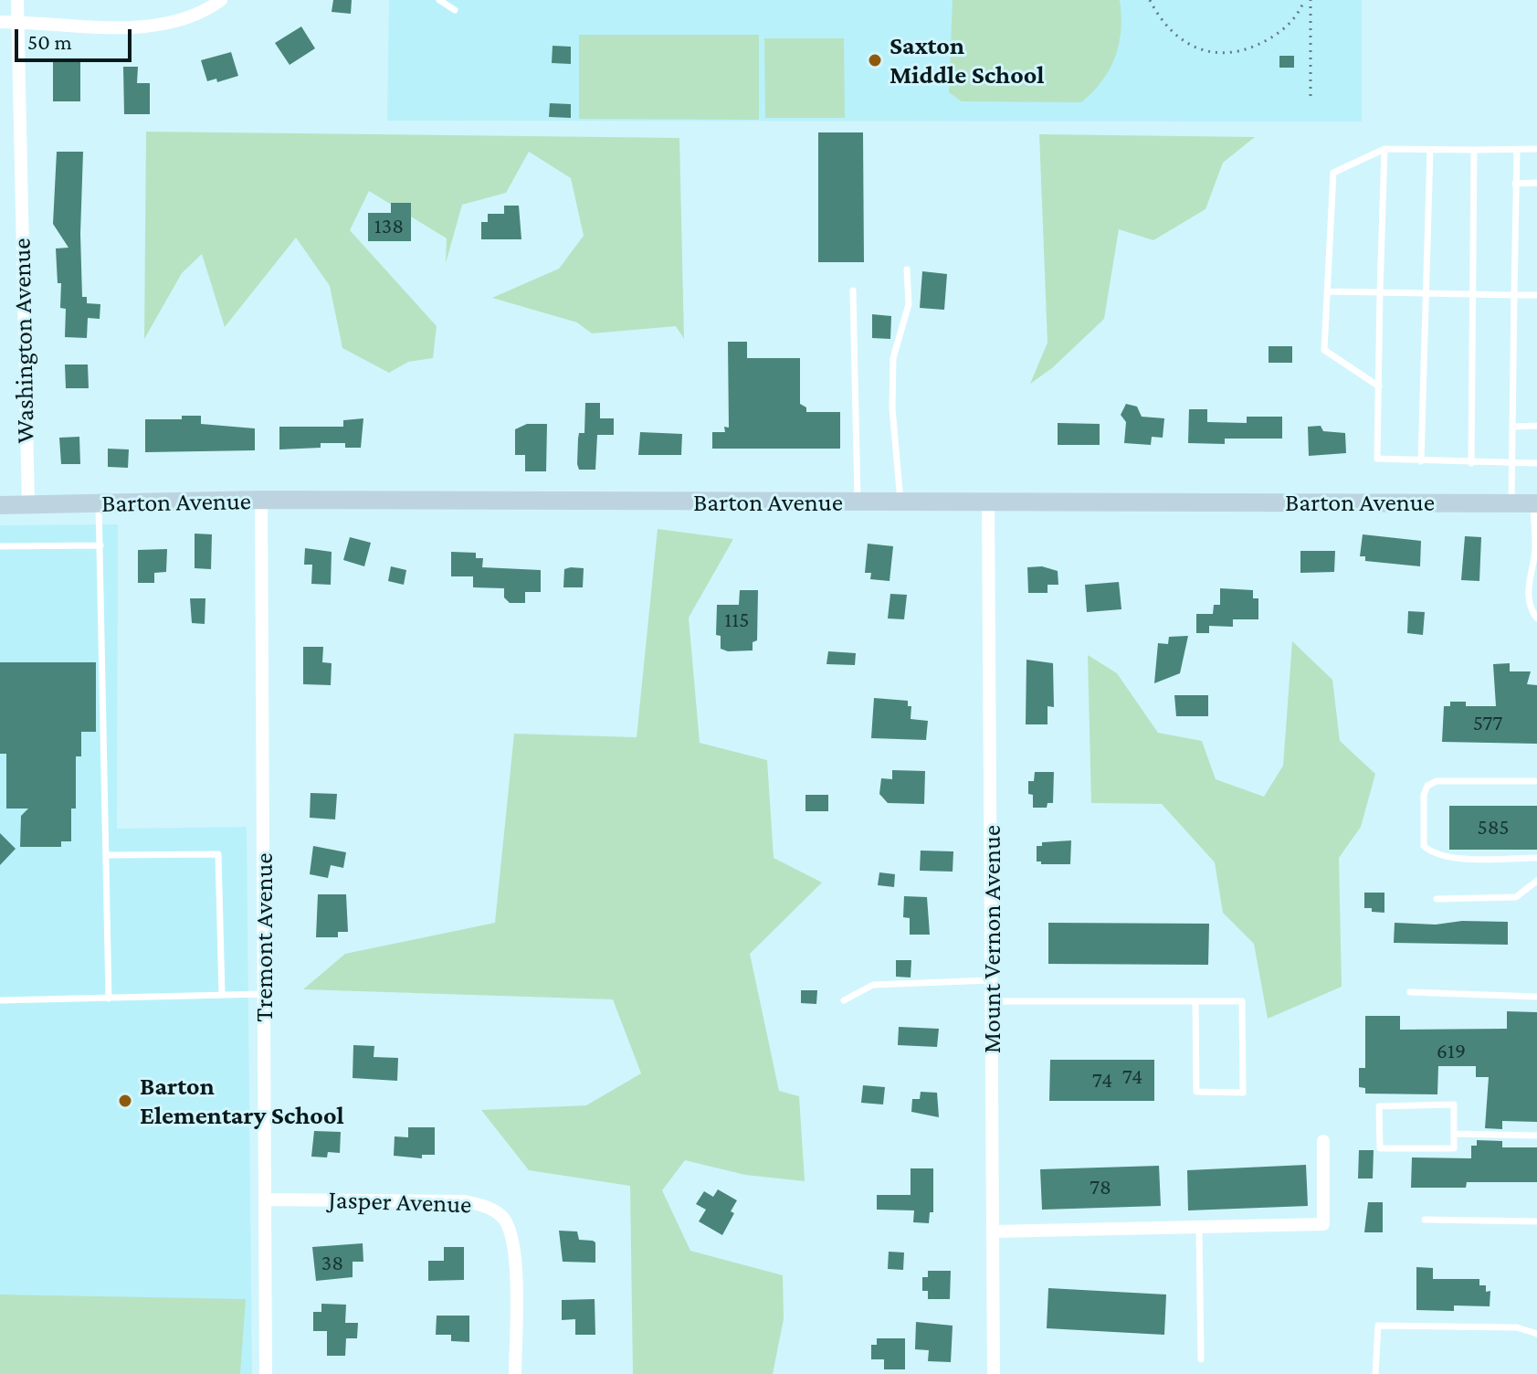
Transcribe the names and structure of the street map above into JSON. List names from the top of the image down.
{
  "streets": {
    "street": [
      "Washington Avenue",
      "Barton Avenue",
      "Tremont Avenue",
      "Mount Vernon Avenue",
      "Jasper Avenue"
    ]
  },
  "crossings": [
    ["Washington Avenue", "Barton Avenue"],
    ["Barton Avenue", "Tremont Avenue"],
    ["Barton Avenue", "Mount Vernon Avenue"],
    ["Tremont Avenue", "Jasper Avenue"]
  ],
  "places": ["Saxton Middle School", "Barton Elementary School"],
  "house_numbers": [
    "138",
    "115",
    "577",
    "585",
    "619",
    "74",
    "74",
    "78",
    "38"
  ],
  "scale_bar": "50 m"
}
